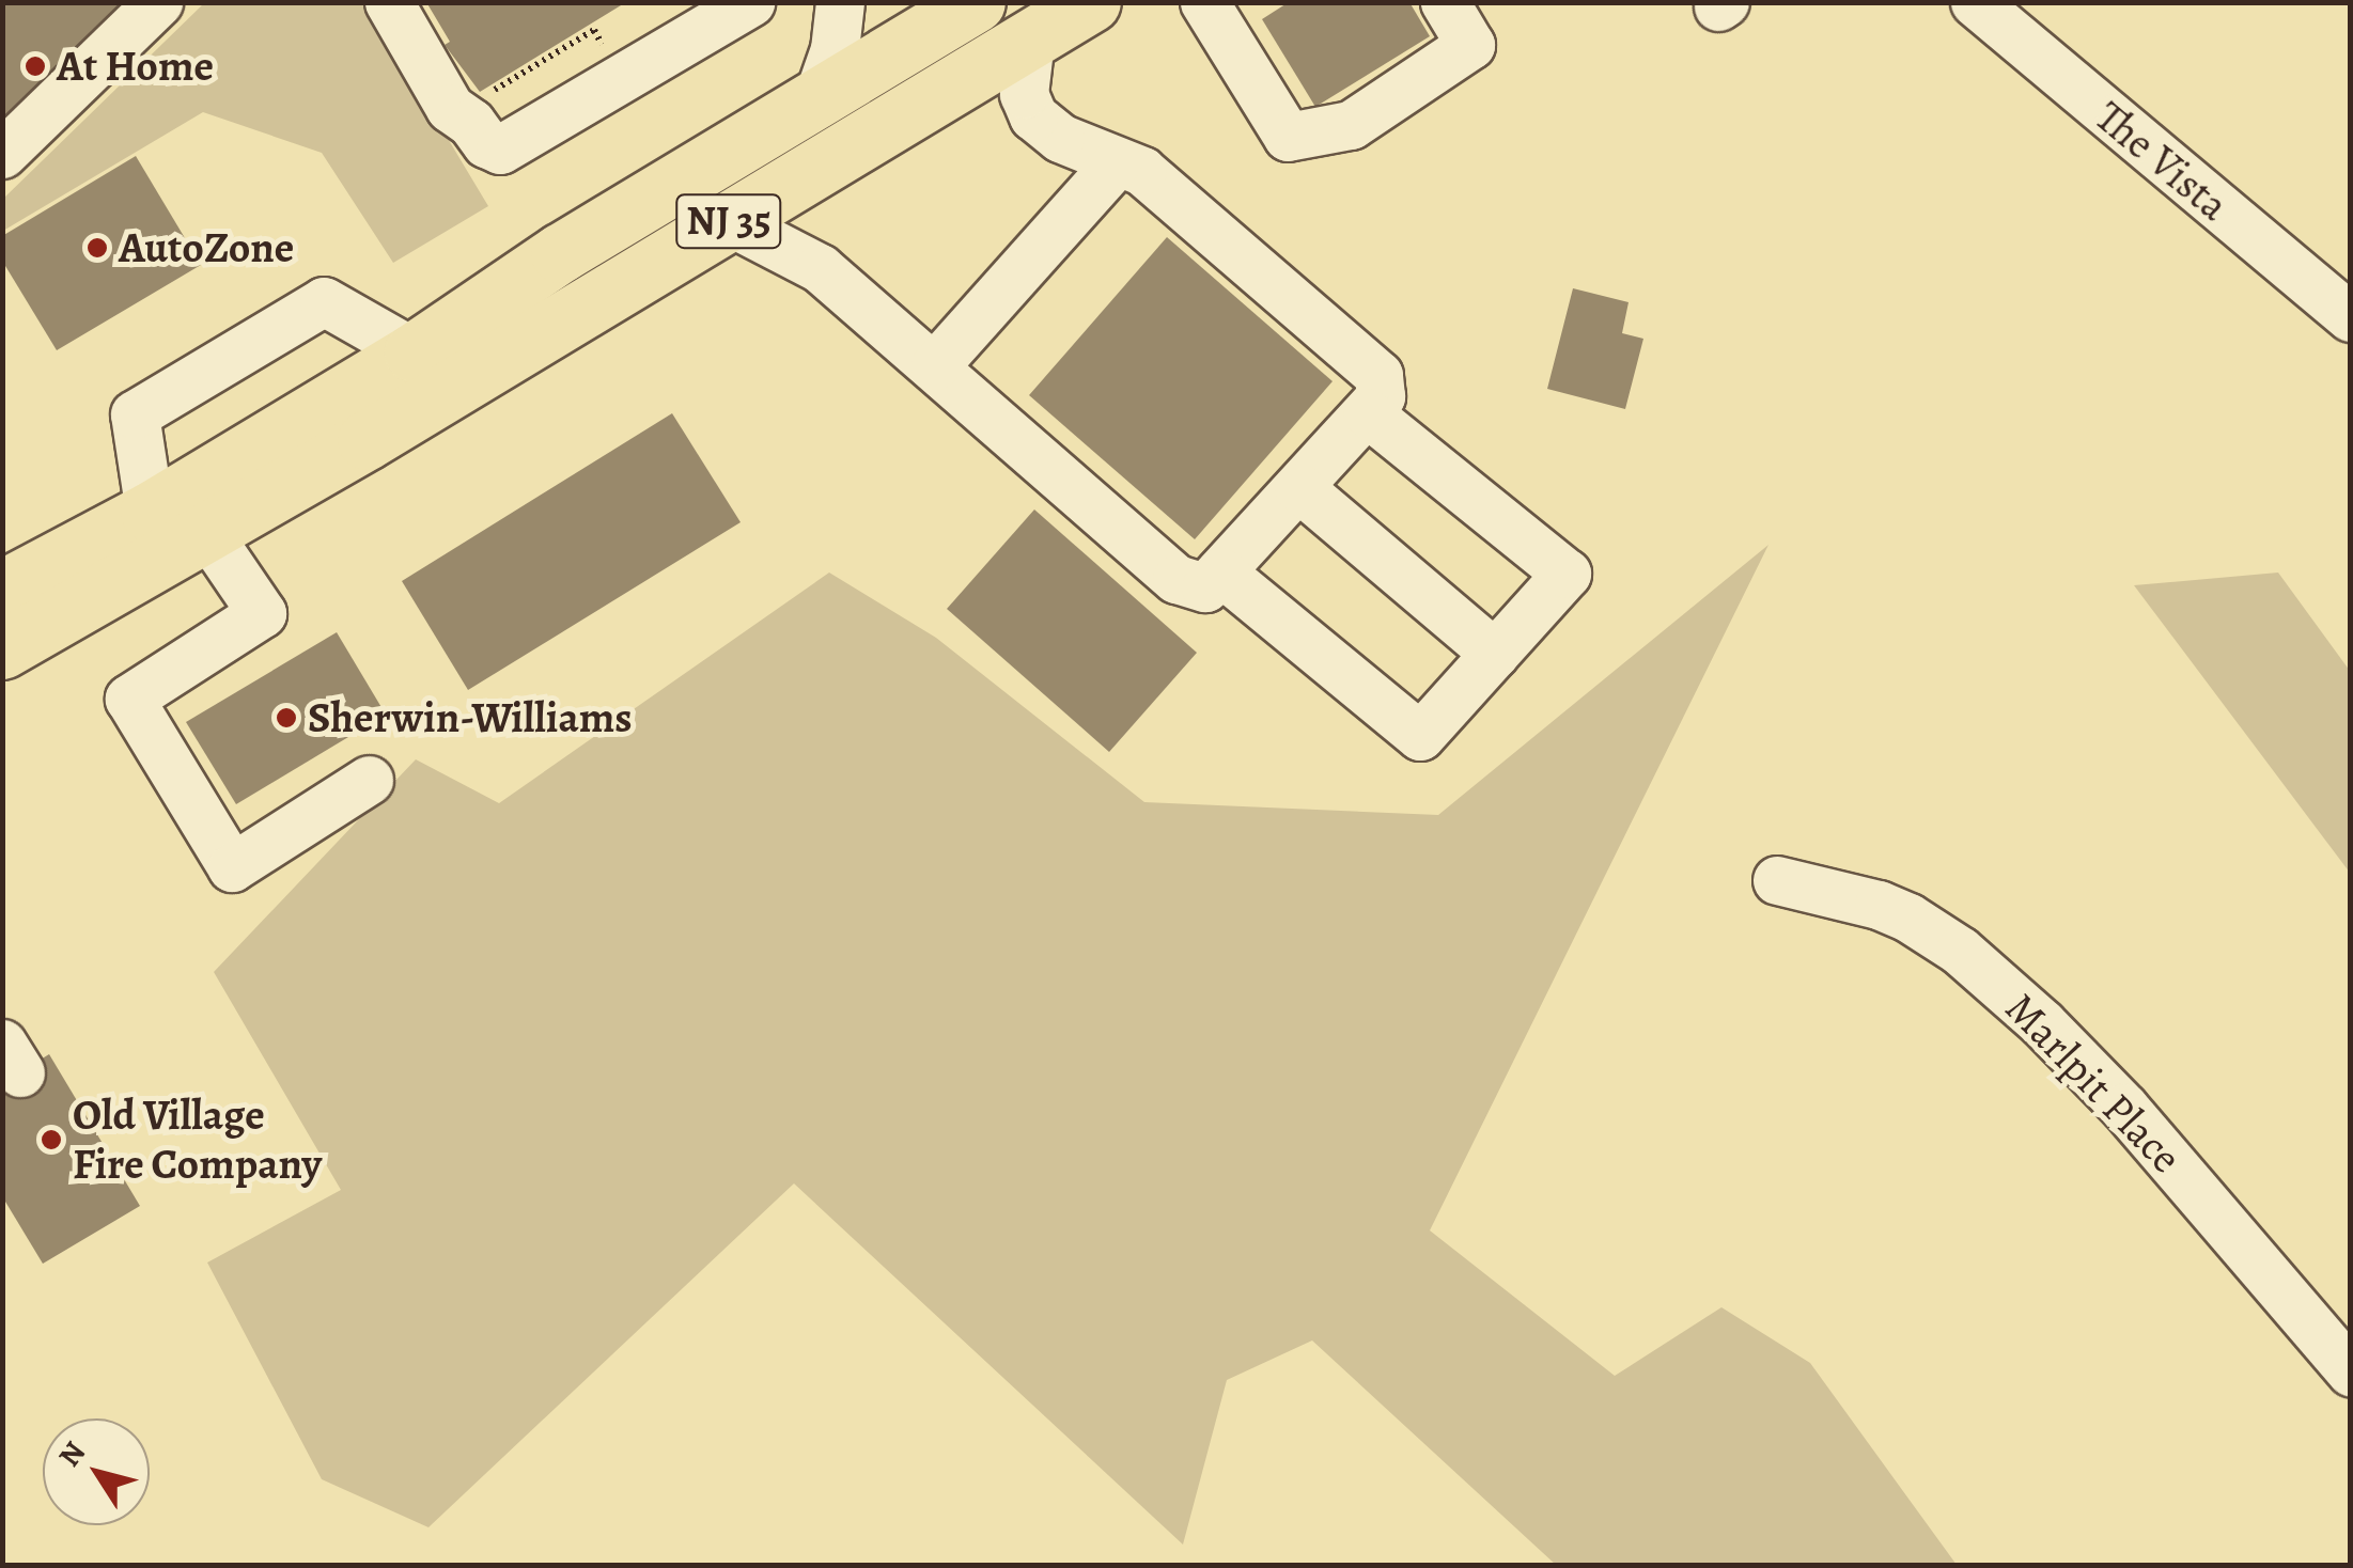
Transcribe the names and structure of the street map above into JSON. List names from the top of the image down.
{
  "streets": {
    "highway": ["NJ 35"],
    "street": ["The Vista", "Marlpit Place"]
  },
  "places": [
    "At Home",
    "AutoZone",
    "Sherwin-Williams",
    "Old Village Fire Company"
  ],
  "north": "top left"
}
